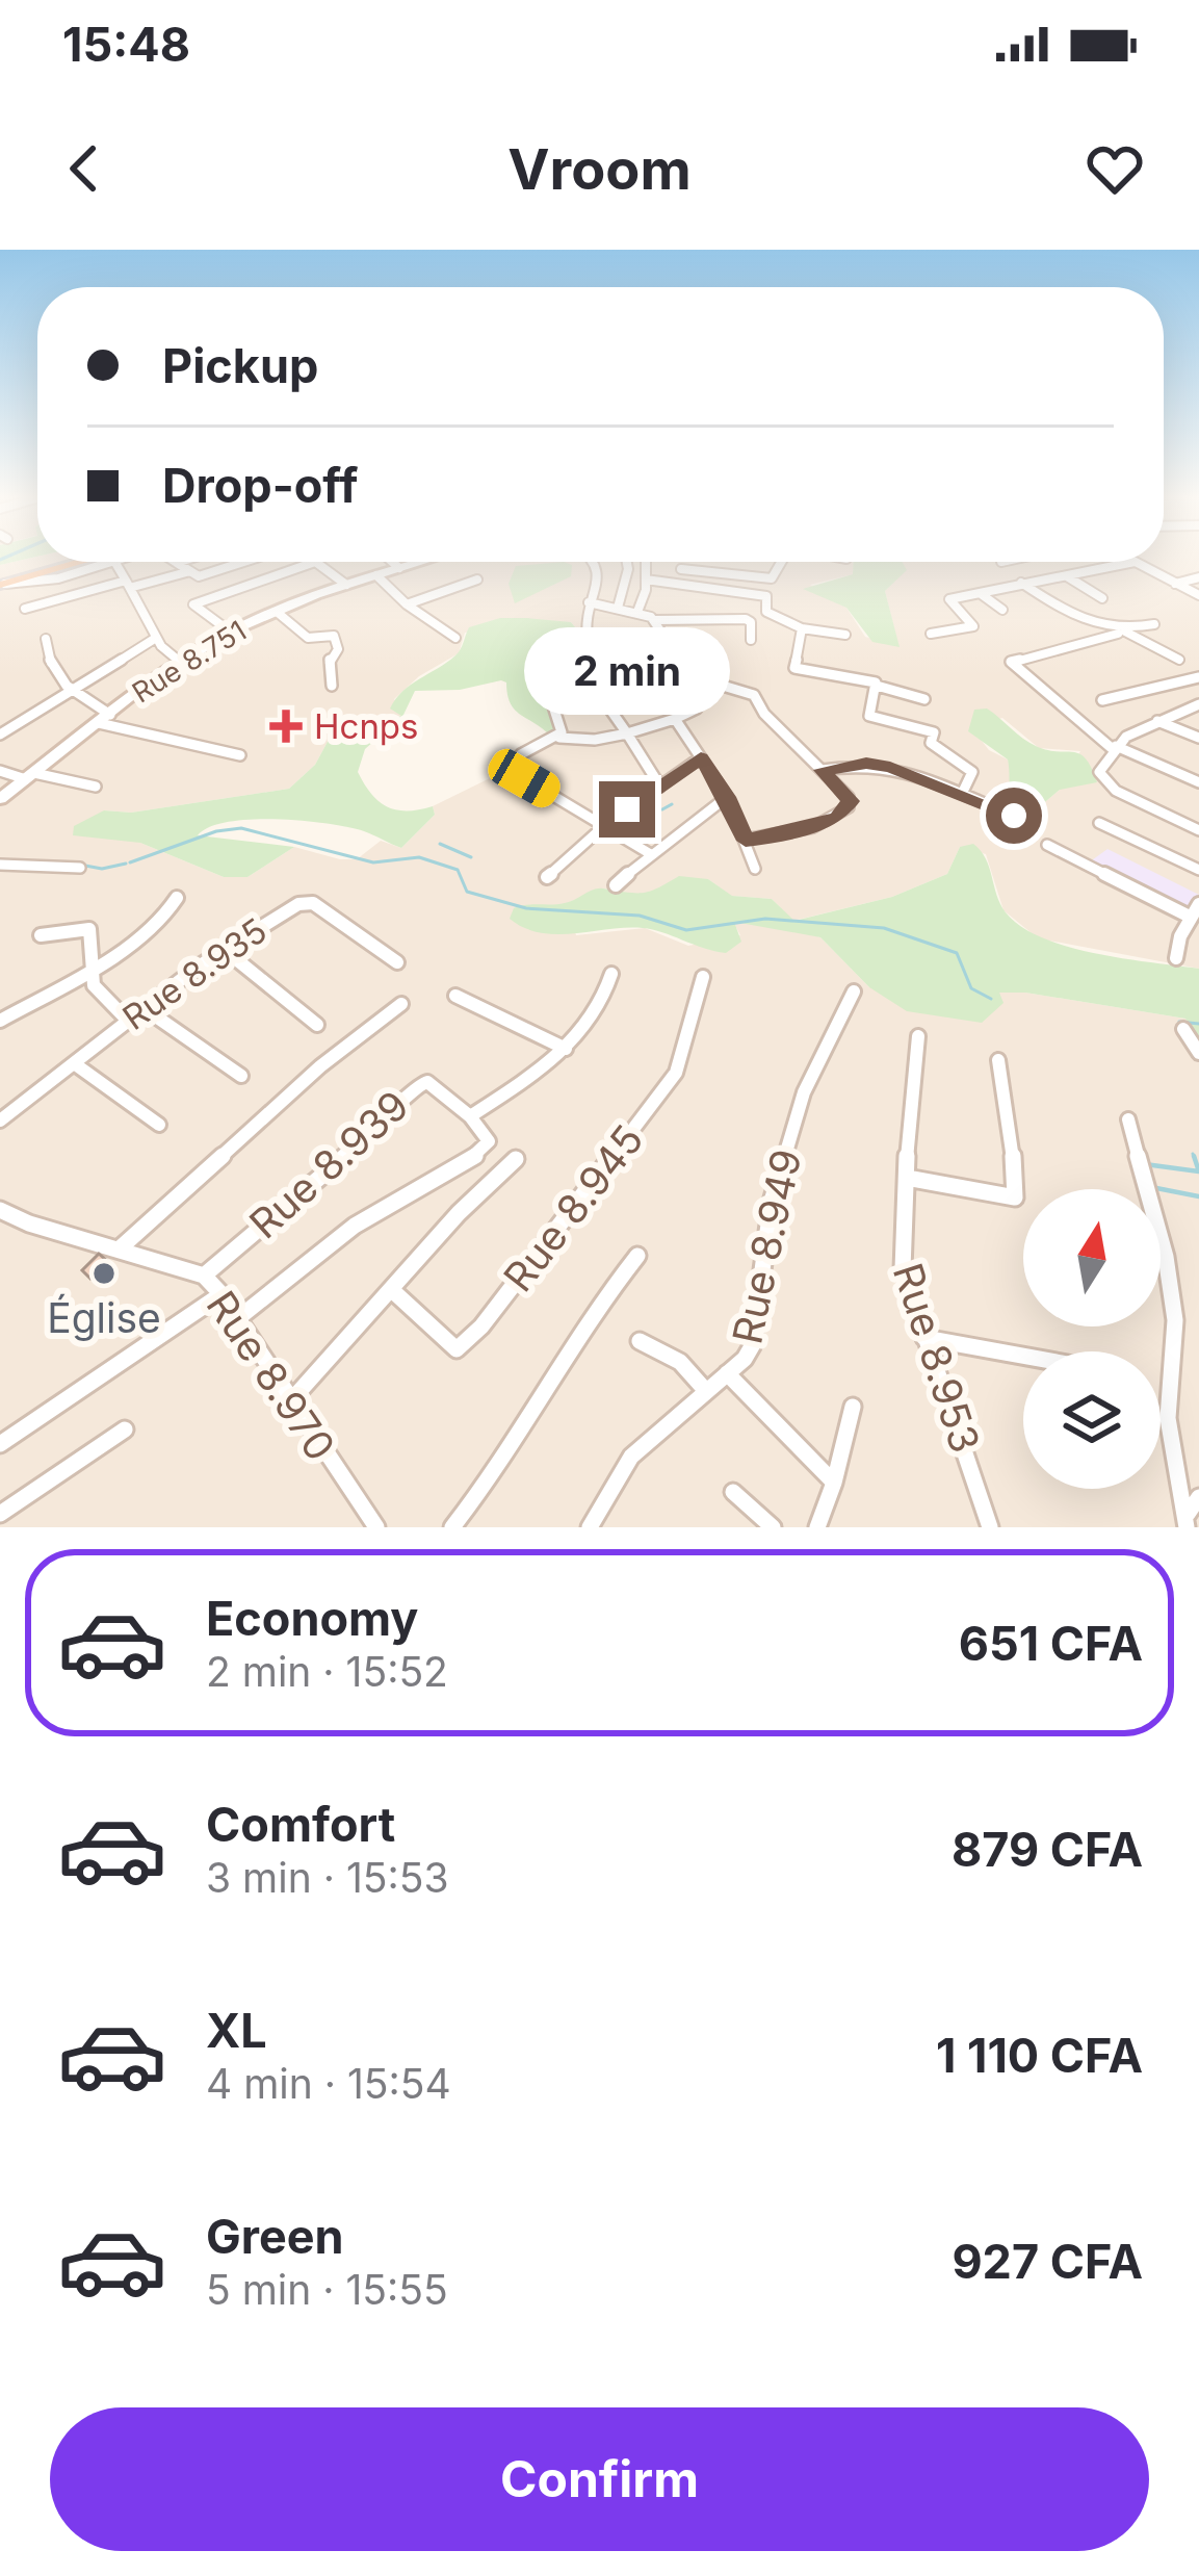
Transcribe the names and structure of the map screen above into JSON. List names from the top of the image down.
{
  "streets": {
    "main road": ["Rue 8.751"],
    "street": [
      "Rue 8.935",
      "Rue 8.939",
      "Rue 8.945",
      "Rue 8.949",
      "Rue 8.953",
      "Rue 8.970"
    ]
  },
  "crossings": [
    ["Rue 8.939", "Rue 8.970"]
  ],
  "places": {
    "health": ["Hcnps"],
    "other": ["Église"]
  },
  "north": "top",
  "page": {
    "status": "15:48",
    "header": "Vroom",
    "banner": ["Pickup", "Drop-off"],
    "bubble": "2 min",
    "list": [
      {
        "name": "Economy",
        "note": "2 min · 15:52",
        "value": "651 CFA"
      },
      {
        "name": "Comfort",
        "note": "3 min · 15:53",
        "value": "879 CFA"
      },
      {
        "name": "XL",
        "note": "4 min · 15:54",
        "value": "1 110 CFA"
      },
      {
        "name": "Green",
        "note": "5 min · 15:55",
        "value": "927 CFA"
      }
    ],
    "buttons": "Confirm"
  }
}
